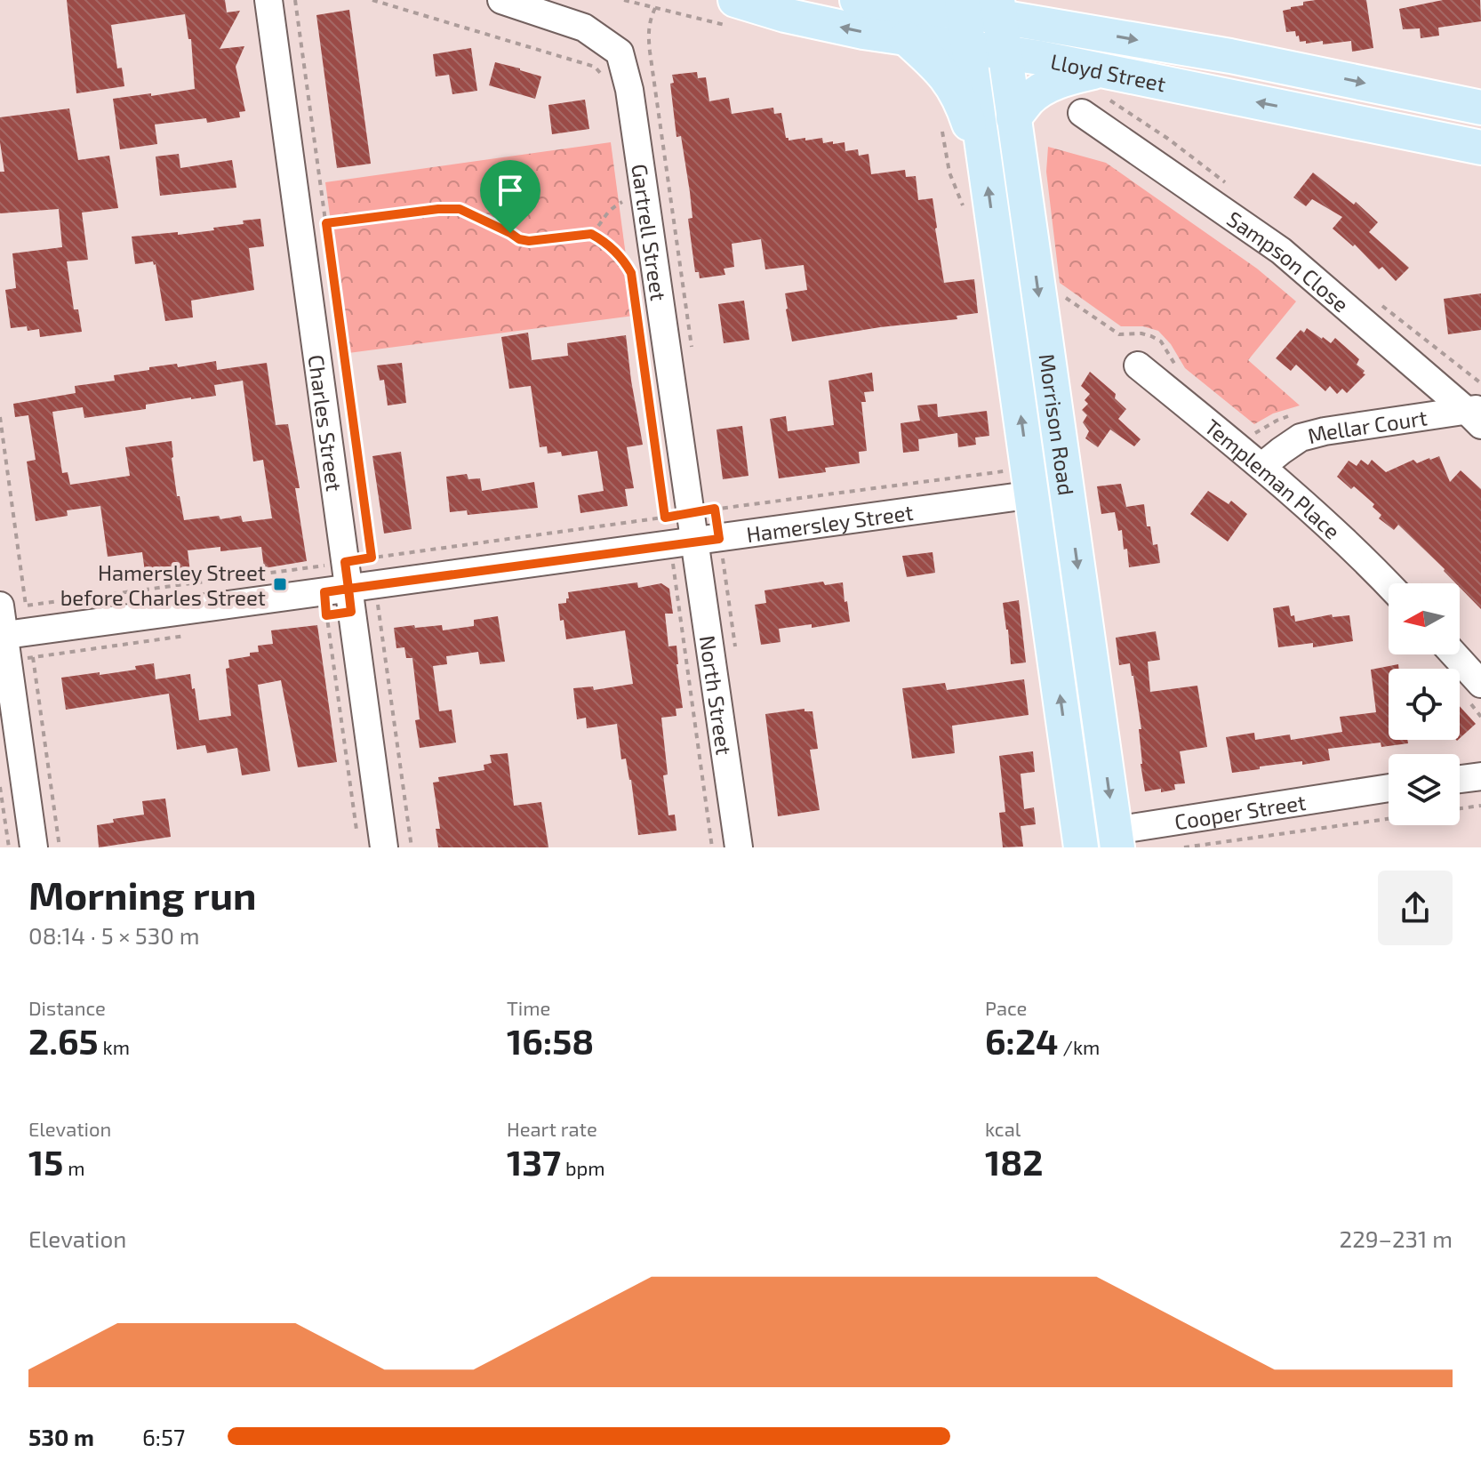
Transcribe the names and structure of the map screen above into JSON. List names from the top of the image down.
{
  "streets": {
    "main road": ["Lloyd Street", "Morrison Road"],
    "street": [
      "Gartrell Street",
      "Sampson Close",
      "Charles Street",
      "Mellar Court",
      "Templeman Place",
      "Hamersley Street",
      "North Street",
      "Cooper Street"
    ]
  },
  "crossings": [
    ["Lloyd Street", "Morrison Road"],
    ["Gartrell Street", "Hamersley Street"],
    ["Gartrell Street", "North Street"],
    ["Sampson Close", "Mellar Court"],
    ["Charles Street", "Hamersley Street"],
    ["Morrison Road", "Hamersley Street"],
    ["Morrison Road", "Cooper Street"],
    ["Mellar Court", "Templeman Place"],
    ["Hamersley Street", "North Street"]
  ],
  "places": {
    "transit": ["Hamersley Street before Charles Street"]
  },
  "north": "left",
  "page": {
    "heading": ["Morning run", "08:14 · 5 × 530 m"],
    "stats": [
      ["Distance", "2.65 km"],
      ["Time", "16:58"],
      ["Pace", "6:24 /km"],
      ["Elevation", "15 m"],
      ["Heart rate", "137 bpm"],
      ["kcal", "182"]
    ],
    "chart": ["Elevation", "229–231 m"],
    "list": [
      {
        "name": "530 m",
        "note": "6:57"
      }
    ]
  }
}
